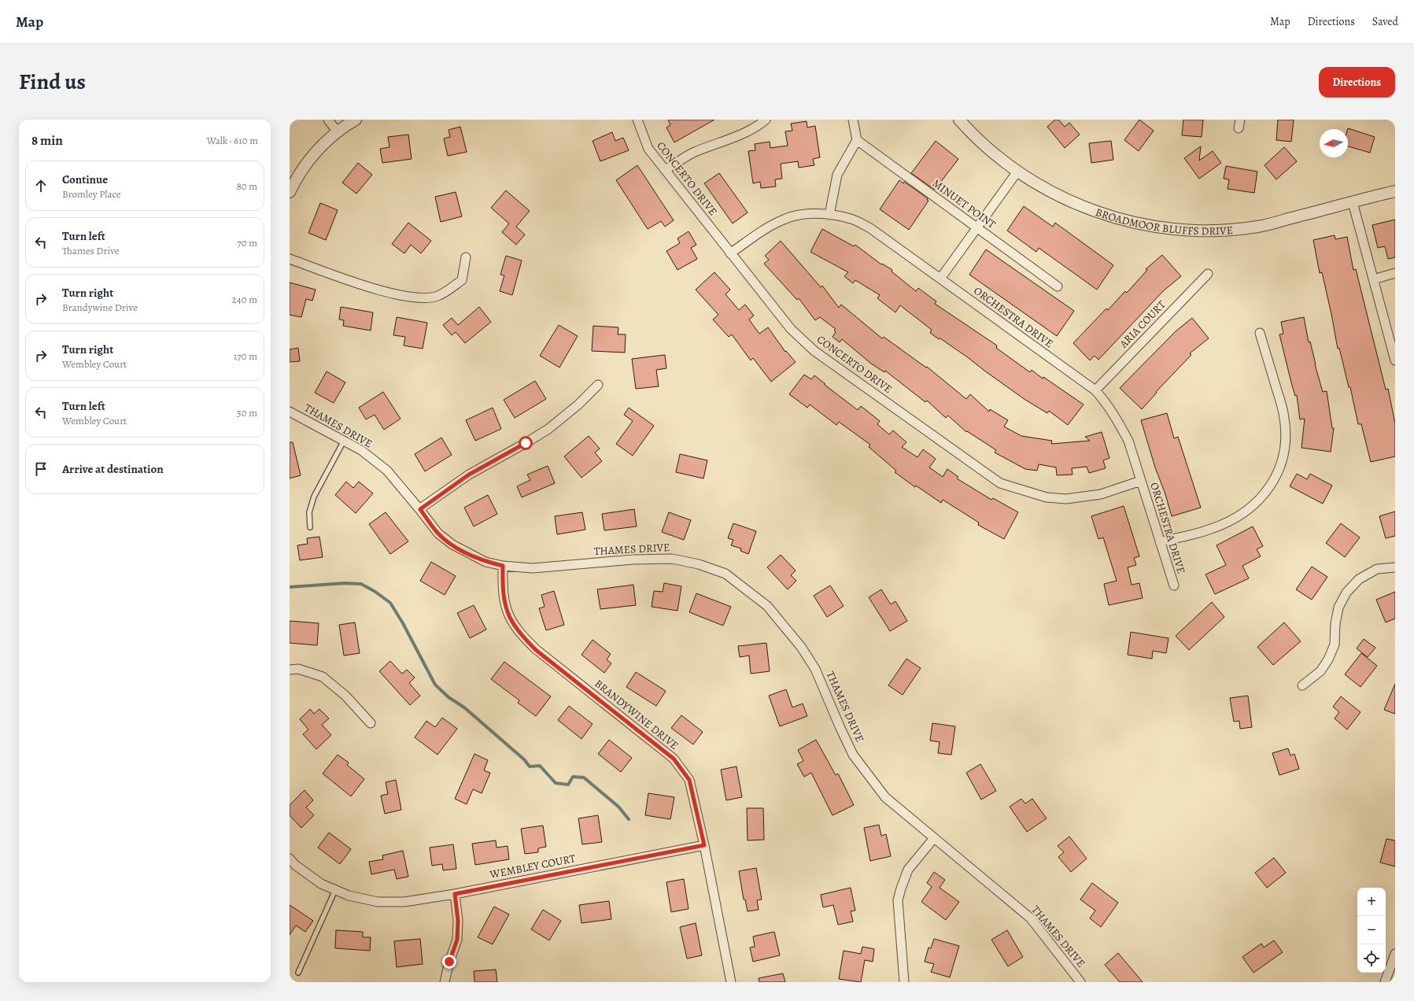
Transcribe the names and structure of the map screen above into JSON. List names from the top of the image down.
{
  "streets": {
    "street": [
      "CONCERTO DRIVE",
      "MINUET POINT",
      "BROADMOOR BLUFFS DRIVE",
      "ORCHESTRA DRIVE",
      "ARIA COURT",
      "THAMES DRIVE",
      "BRANDYWINE DRIVE",
      "WEMBLEY COURT"
    ]
  },
  "crossings": [
    ["CONCERTO DRIVE", "ORCHESTRA DRIVE"],
    ["ORCHESTRA DRIVE", "ARIA COURT"],
    ["THAMES DRIVE", "BRANDYWINE DRIVE"],
    ["BRANDYWINE DRIVE", "WEMBLEY COURT"]
  ],
  "north": "left",
  "page": {
    "header": "Map",
    "nav": ["Map", "Directions", "Saved"],
    "title": "Find us",
    "buttons": "Directions",
    "heading": ["8 min", "Walk · 610 m"],
    "list": [
      ["Continue", "Bromley Place", "80 m"],
      ["Turn left", "Thames Drive", "70 m"],
      ["Turn right", "Brandywine Drive", "240 m"],
      ["Turn right", "Wembley Court", "170 m"],
      ["Turn left", "Wembley Court", "50 m"],
      "Arrive at destination"
    ],
    "map_buttons": ["+", "−"]
  }
}
